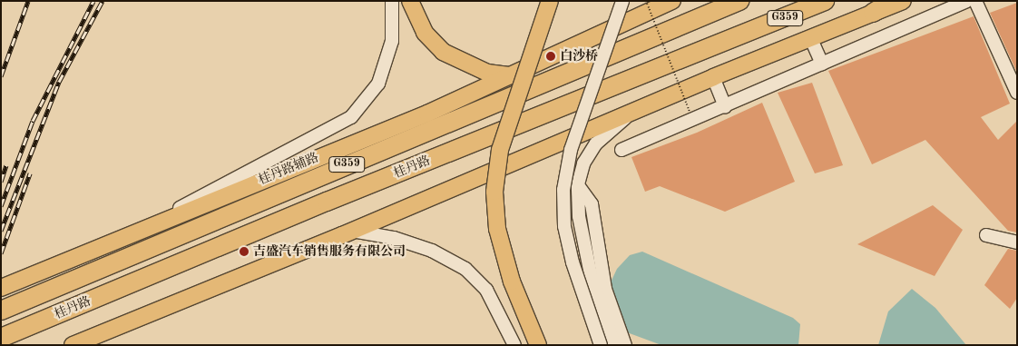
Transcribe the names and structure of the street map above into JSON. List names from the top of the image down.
{
  "streets": {
    "highway": ["G359", "桂丹路"],
    "main road": ["桂丹路辅路"]
  },
  "places": ["白沙桥", "吉盛汽车销售服务有限公司"]
}
